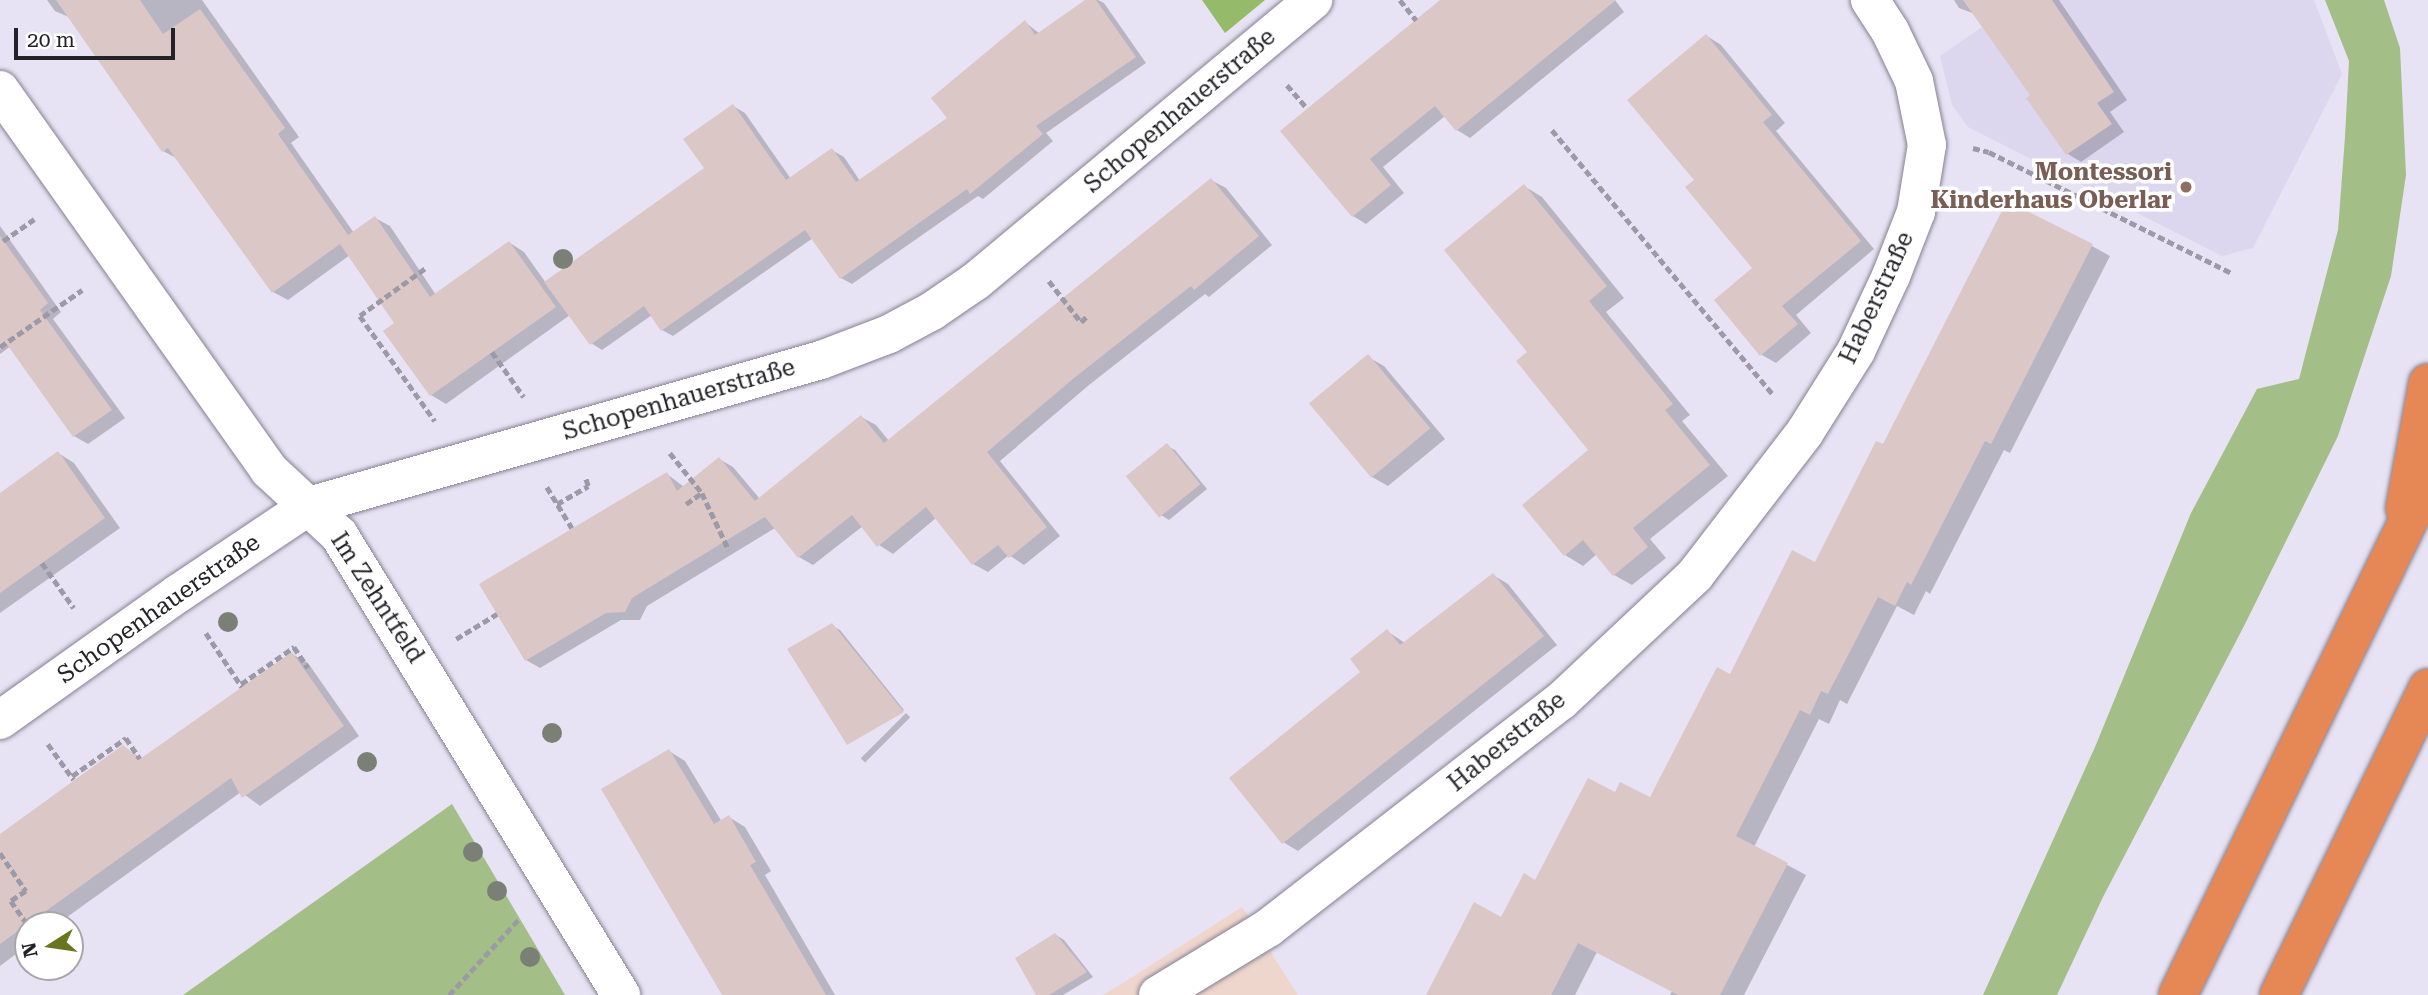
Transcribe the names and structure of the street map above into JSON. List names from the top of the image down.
{
  "streets": {
    "street": ["Schopenhauerstraße", "Haberstraße", "Im Zehntfeld"]
  },
  "crossings": [
    ["Schopenhauerstraße", "Im Zehntfeld"]
  ],
  "places": ["Montessori Kinderhaus Oberlar"],
  "scale_bar": "20 m",
  "north": "left"
}
